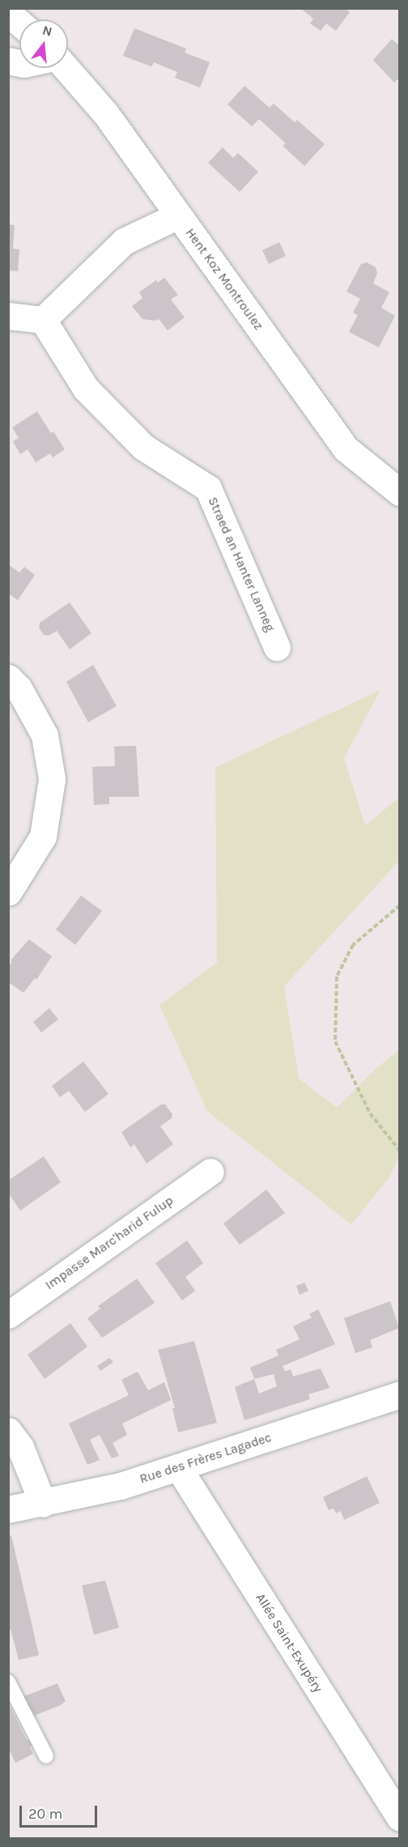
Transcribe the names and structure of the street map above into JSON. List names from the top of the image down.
{
  "streets": {
    "street": [
      "Hent Koz Montroulez",
      "Straed an Hanter Lanneg",
      "Impasse Marc'harid Fulup",
      "Rue des Frères Lagadec",
      "Allée Saint-Exupéry"
    ]
  },
  "crossings": [
    ["Rue des Frères Lagadec", "Allée Saint-Exupéry"]
  ],
  "scale_bar": "20 m",
  "north": "top"
}
